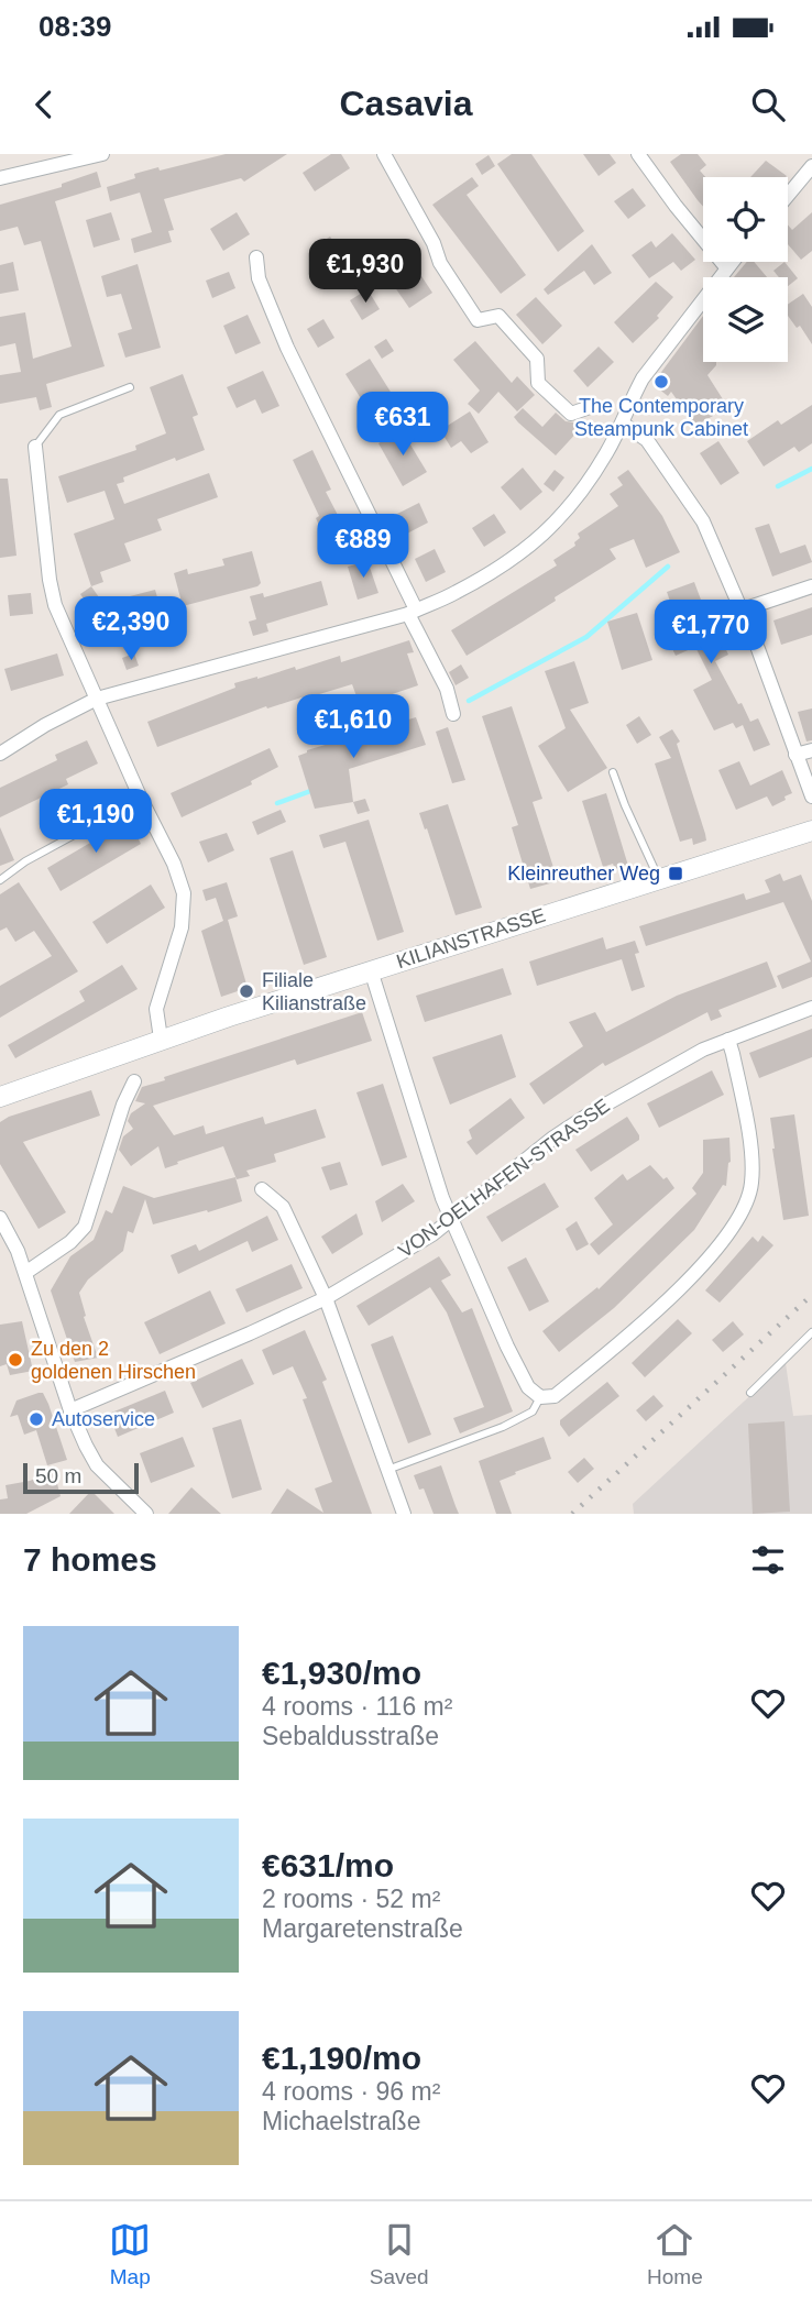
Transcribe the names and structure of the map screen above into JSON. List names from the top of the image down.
{
  "streets": {
    "main road": ["KILIANSTRASSE"],
    "street": ["VON-OELHAFEN-STRASSE"]
  },
  "places": {
    "other": [
      "The Contemporary Steampunk Cabinet",
      "Filiale Kilianstraße",
      "Zu den 2 goldenen Hirschen",
      "Autoservice"
    ],
    "transit": ["Kleinreuther Weg"]
  },
  "scale_bar": "50 m",
  "page": {
    "status": "08:39",
    "header": "Casavia",
    "price": [
      "€1,930",
      "€631",
      "€889",
      "€2,390",
      "€1,770",
      "€1,610",
      "€1,190"
    ],
    "scale": "50 m",
    "heading": "7 homes",
    "list": [
      {
        "name": "€1,930/mo",
        "note": "4 rooms · 116 m² · Sebaldusstraße"
      },
      {
        "name": "€631/mo",
        "note": "2 rooms · 52 m² · Margaretenstraße"
      },
      {
        "name": "€1,190/mo",
        "note": "4 rooms · 96 m² · Michaelstraße"
      }
    ],
    "tabs": ["Map", "Saved", "Home"]
  }
}
